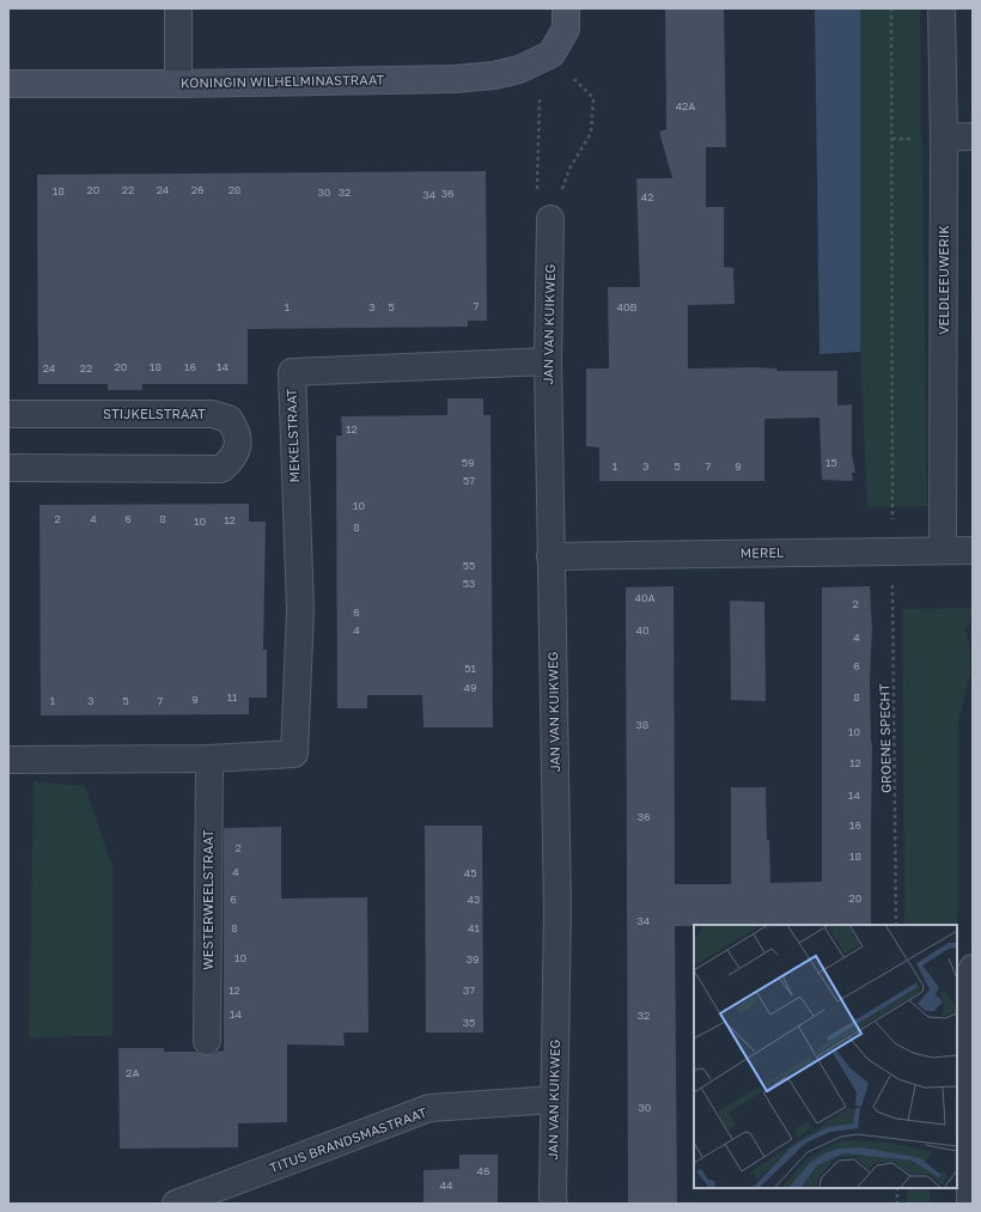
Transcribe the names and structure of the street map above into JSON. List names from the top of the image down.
{
  "streets": {
    "street": [
      "KONINGIN WILHELMINASTRAAT",
      "VELDLEEUWERIK",
      "JAN VAN KUIKWEG",
      "STIJKELSTRAAT",
      "MEKELSTRAAT",
      "MEREL",
      "WESTERWEELSTRAAT",
      "TITUS BRANDSMASTRAAT"
    ],
    "path": ["GROENE SPECHT"]
  },
  "crossings": [
    ["VELDLEEUWERIK", "MEREL"],
    ["JAN VAN KUIKWEG", "MEKELSTRAAT"],
    ["JAN VAN KUIKWEG", "MEREL"],
    ["JAN VAN KUIKWEG", "TITUS BRANDSMASTRAAT"],
    ["MEKELSTRAAT", "WESTERWEELSTRAAT"],
    ["MEREL", "GROENE SPECHT"]
  ],
  "house_numbers": [
    "42A",
    "20",
    "22",
    "24",
    "26",
    "28",
    "18",
    "30",
    "32",
    "36",
    "34",
    "42",
    "7",
    "1",
    "3",
    "5",
    "40B",
    "20",
    "18",
    "16",
    "14",
    "24",
    "22",
    "12",
    "59",
    "15",
    "1",
    "3",
    "5",
    "7",
    "9",
    "57",
    "10",
    "2",
    "4",
    "6",
    "8",
    "12",
    "10",
    "8",
    "55",
    "53",
    "40A",
    "2",
    "6",
    "4",
    "40",
    "4",
    "6",
    "51",
    "49",
    "11",
    "8",
    "9",
    "1",
    "3",
    "5",
    "7",
    "38",
    "10",
    "12",
    "14",
    "36",
    "16",
    "2",
    "18",
    "4",
    "45",
    "20",
    "6",
    "43",
    "34",
    "8",
    "41",
    "10",
    "39",
    "12",
    "37",
    "14",
    "32",
    "35",
    "2A",
    "30",
    "46",
    "44"
  ]
}
